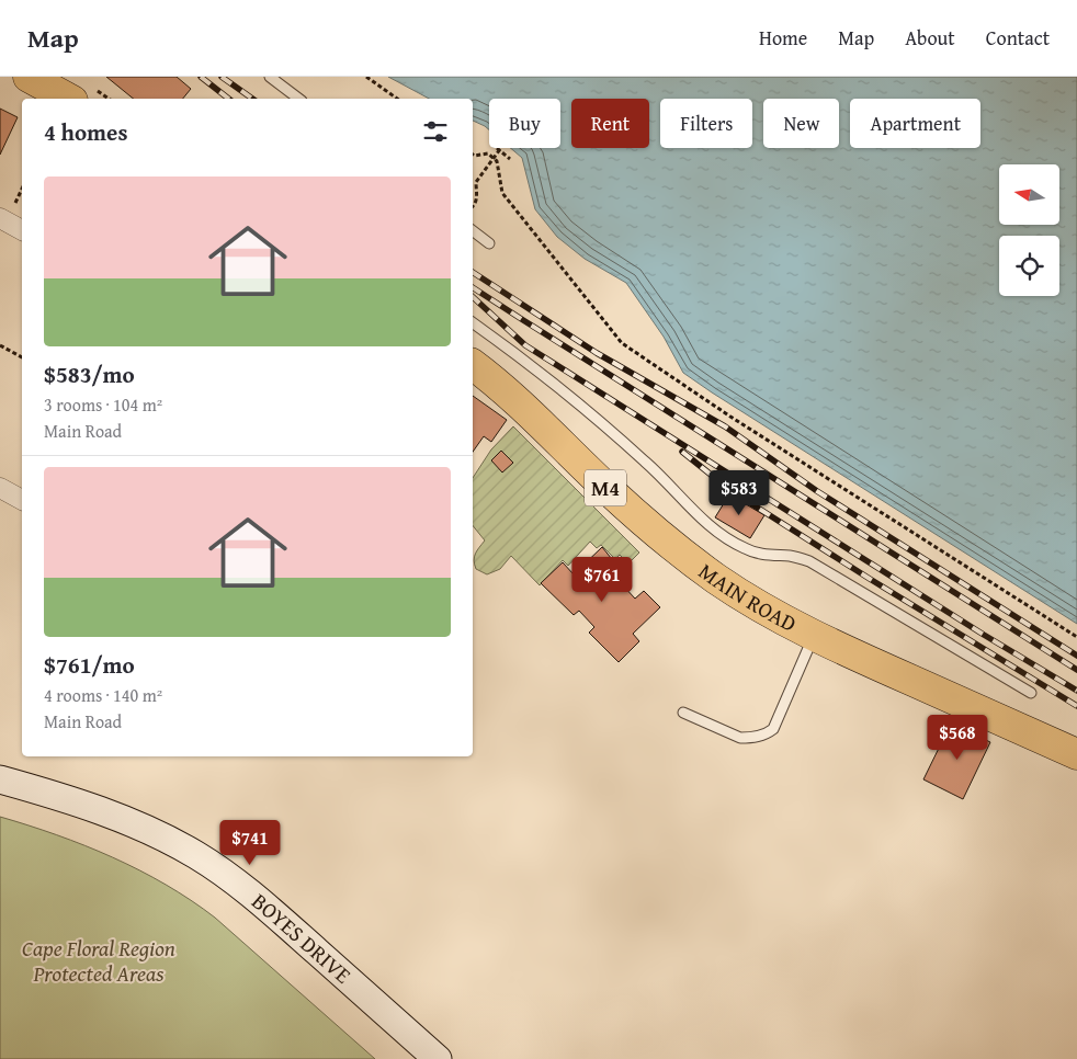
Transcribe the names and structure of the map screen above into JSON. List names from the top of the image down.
{
  "streets": {
    "main road": ["M4", "MAIN ROAD", "BOYES DRIVE"]
  },
  "parks": ["Cape Floral Region Protected Areas"],
  "north": "left",
  "page": {
    "header": "Map",
    "nav": [
      "Home",
      "Map",
      "About",
      "Contact"
    ],
    "chip": [
      "Buy",
      "Rent",
      "Filters",
      "New",
      "Apartment"
    ],
    "heading": "4 homes",
    "list": [
      {
        "name": "$583/mo",
        "note": "3 rooms · 104 m² · Main Road"
      },
      {
        "name": "$761/mo",
        "note": "4 rooms · 140 m² · Main Road"
      }
    ],
    "price": [
      "$583",
      "$761",
      "$568",
      "$741"
    ]
  }
}
